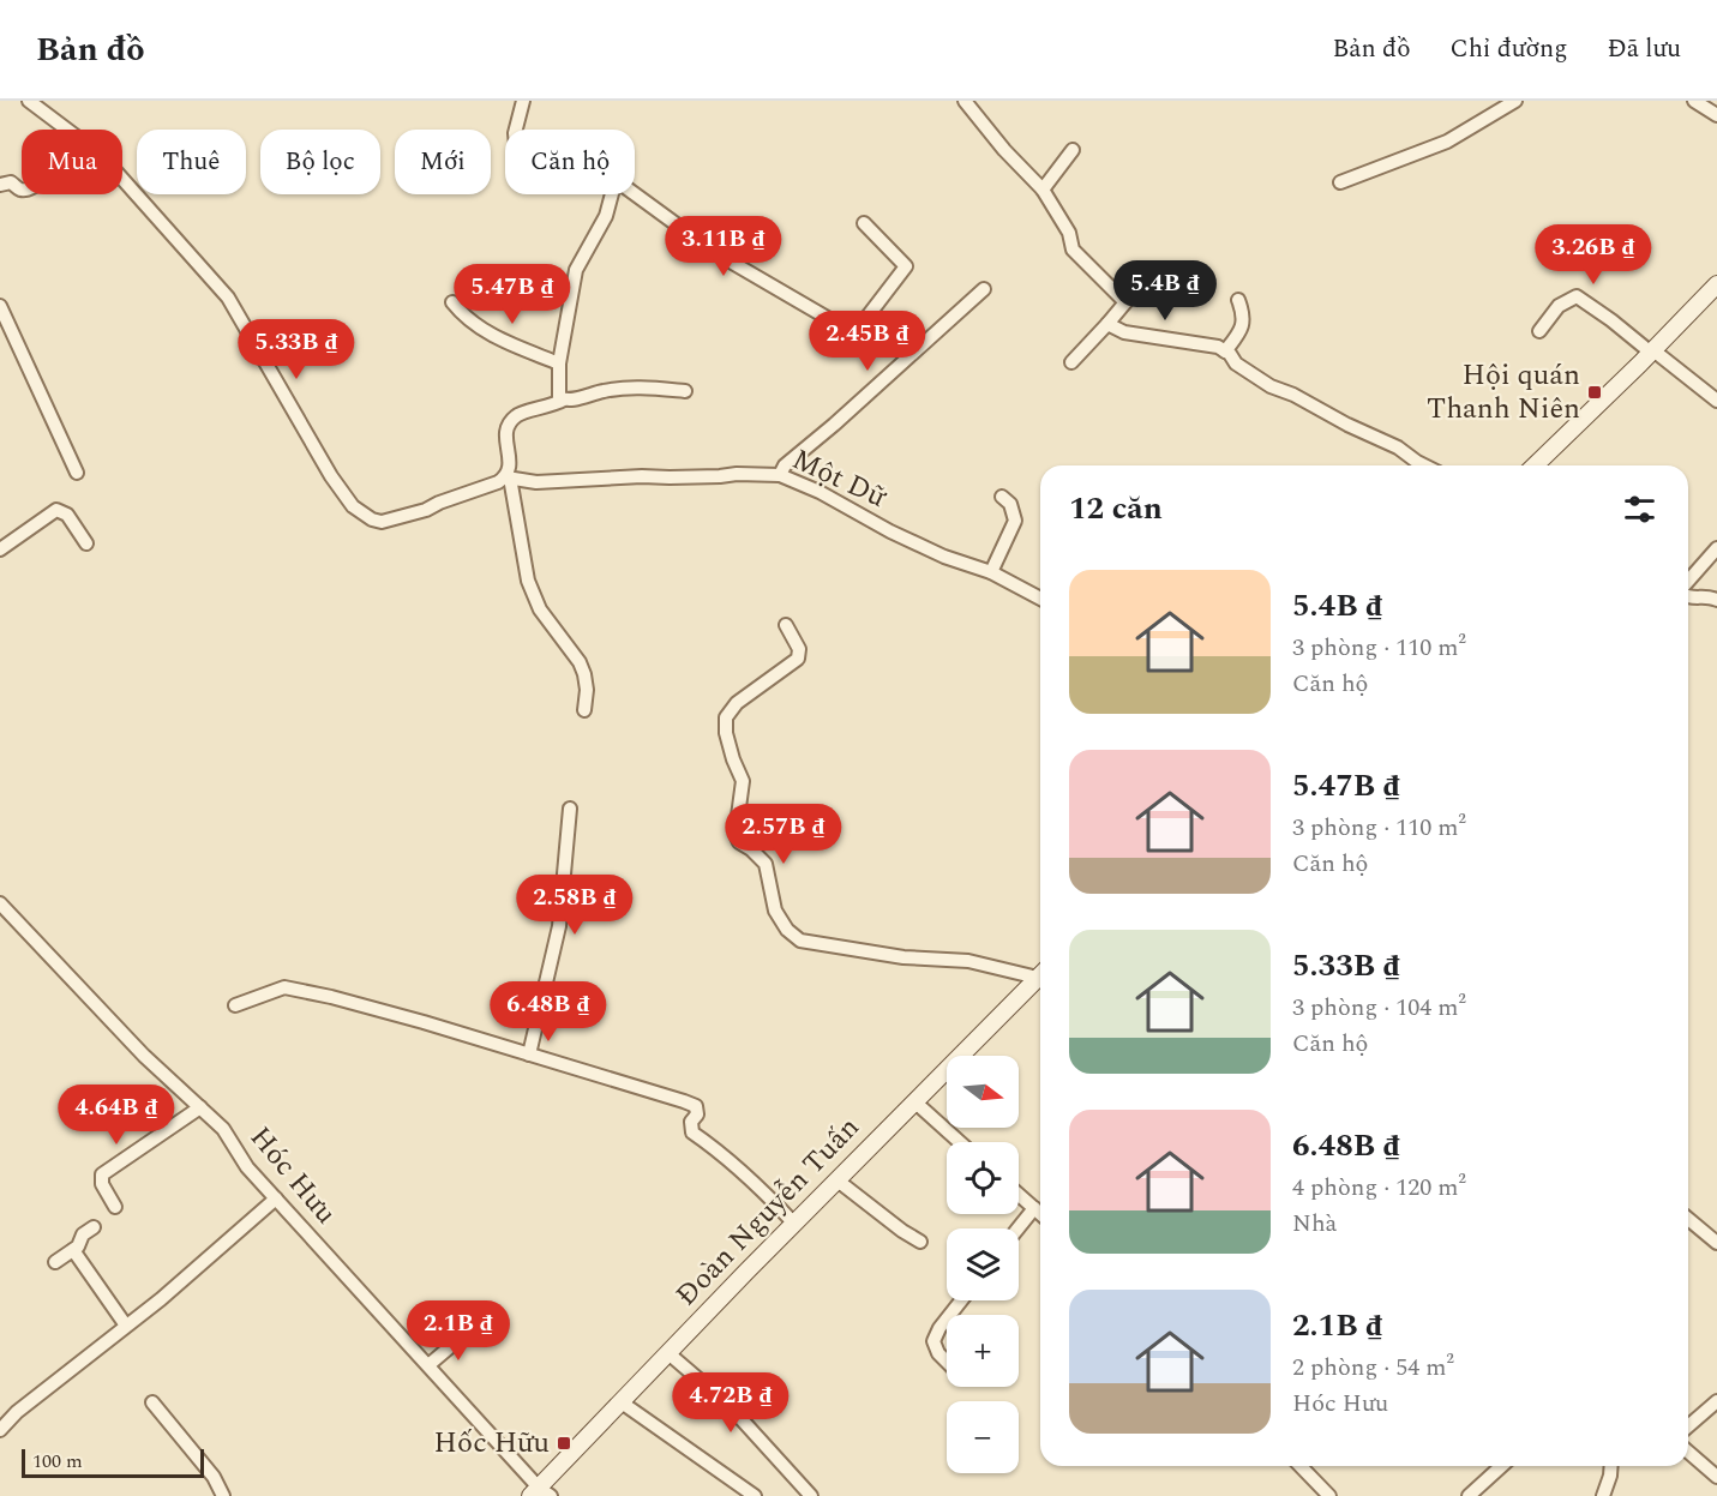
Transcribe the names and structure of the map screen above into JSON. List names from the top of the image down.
{
  "streets": {
    "main road": ["Đoàn Nguyễn Tuấn"],
    "street": ["Một Dữ", "Hóc Hưu"]
  },
  "crossings": [
    ["Hóc Hưu", "Đoàn Nguyễn Tuấn"]
  ],
  "places": {
    "transit": ["Hội quán Thanh Niên", "Hốc Hữu"]
  },
  "scale_bar": "100 m",
  "north": "right",
  "page": {
    "header": "Bản đồ",
    "nav": ["Bản đồ", "Chỉ đường", "Đã lưu"],
    "chip": [
      "Mua",
      "Thuê",
      "Bộ lọc",
      "Mới",
      "Căn hộ"
    ],
    "price": [
      "3.11B ₫",
      "3.26B ₫",
      "5.4B ₫",
      "5.47B ₫",
      "2.45B ₫",
      "5.33B ₫",
      "2.57B ₫",
      "2.58B ₫",
      "6.48B ₫",
      "4.64B ₫",
      "2.1B ₫",
      "4.72B ₫"
    ],
    "heading": "12 căn",
    "list": [
      {
        "name": "5.4B ₫",
        "note": "3 phòng · 110 m² · Căn hộ"
      },
      {
        "name": "5.47B ₫",
        "note": "3 phòng · 110 m² · Căn hộ"
      },
      {
        "name": "5.33B ₫",
        "note": "3 phòng · 104 m² · Căn hộ"
      },
      {
        "name": "6.48B ₫",
        "note": "4 phòng · 120 m² · Nhà"
      },
      {
        "name": "2.1B ₫",
        "note": "2 phòng · 54 m² · Hóc Hưu"
      }
    ],
    "map_buttons": ["+", "−"],
    "scale": "100 m"
  }
}
